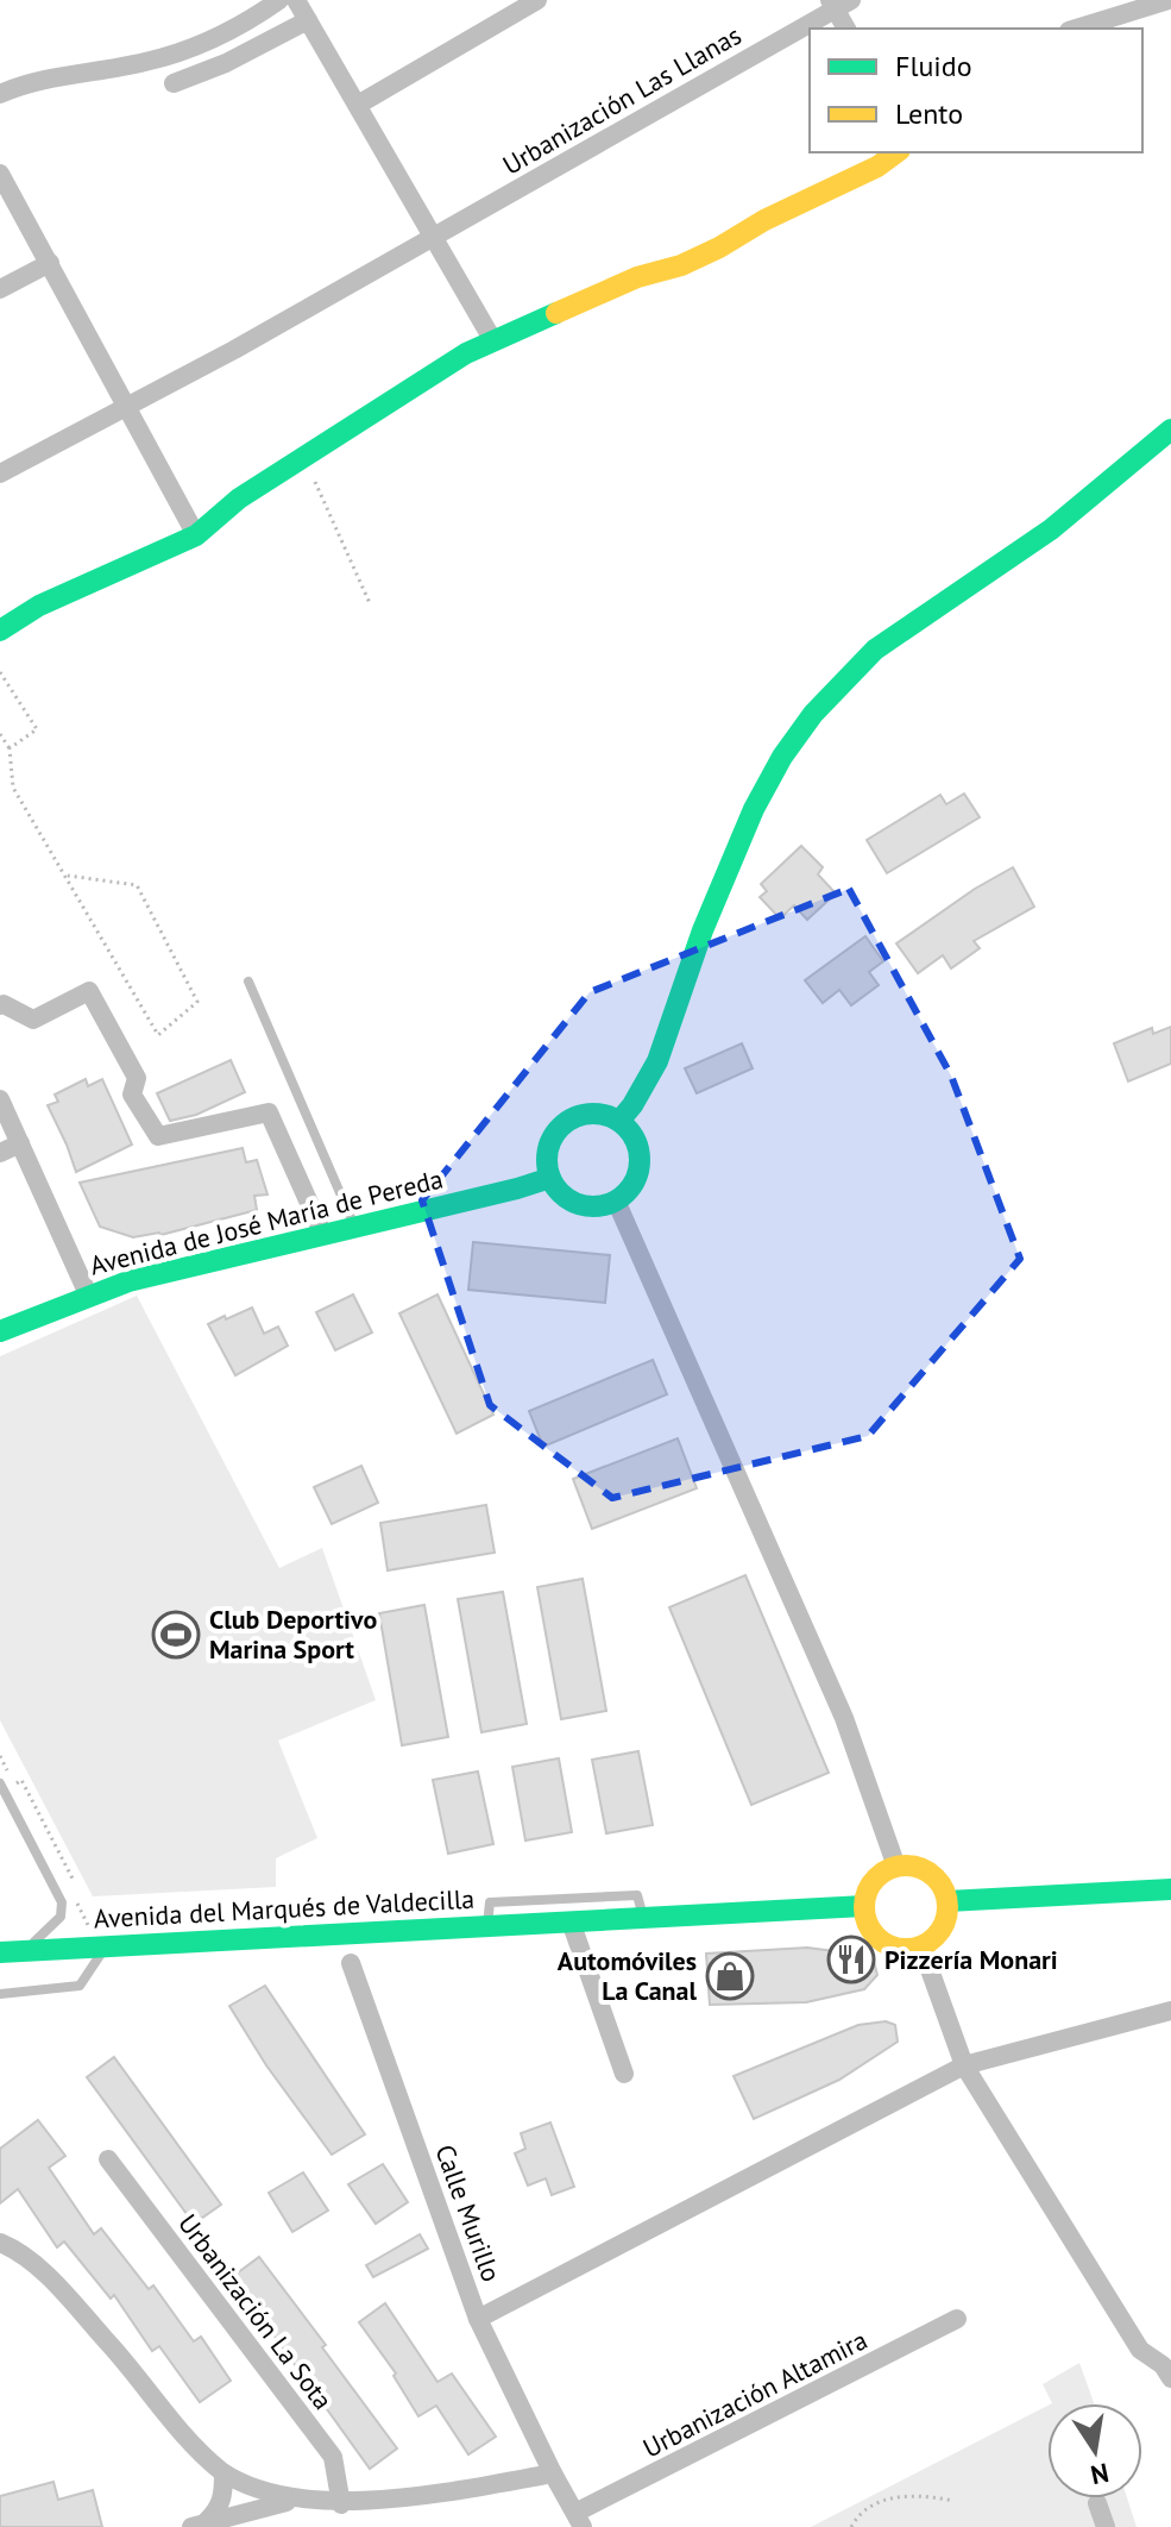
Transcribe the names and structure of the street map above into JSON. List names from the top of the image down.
{
  "streets": {
    "street": [
      "Urbanización Las Llanas",
      "Avenida de José María de Pereda",
      "Avenida del Marqués de Valdecilla",
      "Calle Murillo",
      "Urbanización La Sota",
      "Urbanización Altamira"
    ]
  },
  "crossings": [
    ["Calle Murillo", "Urbanización Altamira"]
  ],
  "places": {
    "sports": ["Club Deportivo Marina Sport"],
    "restaurant": ["Pizzería Monari"],
    "shop": ["Automóviles La Canal"]
  },
  "legend": ["Fluido", "Lento"],
  "north": "bottom"
}
